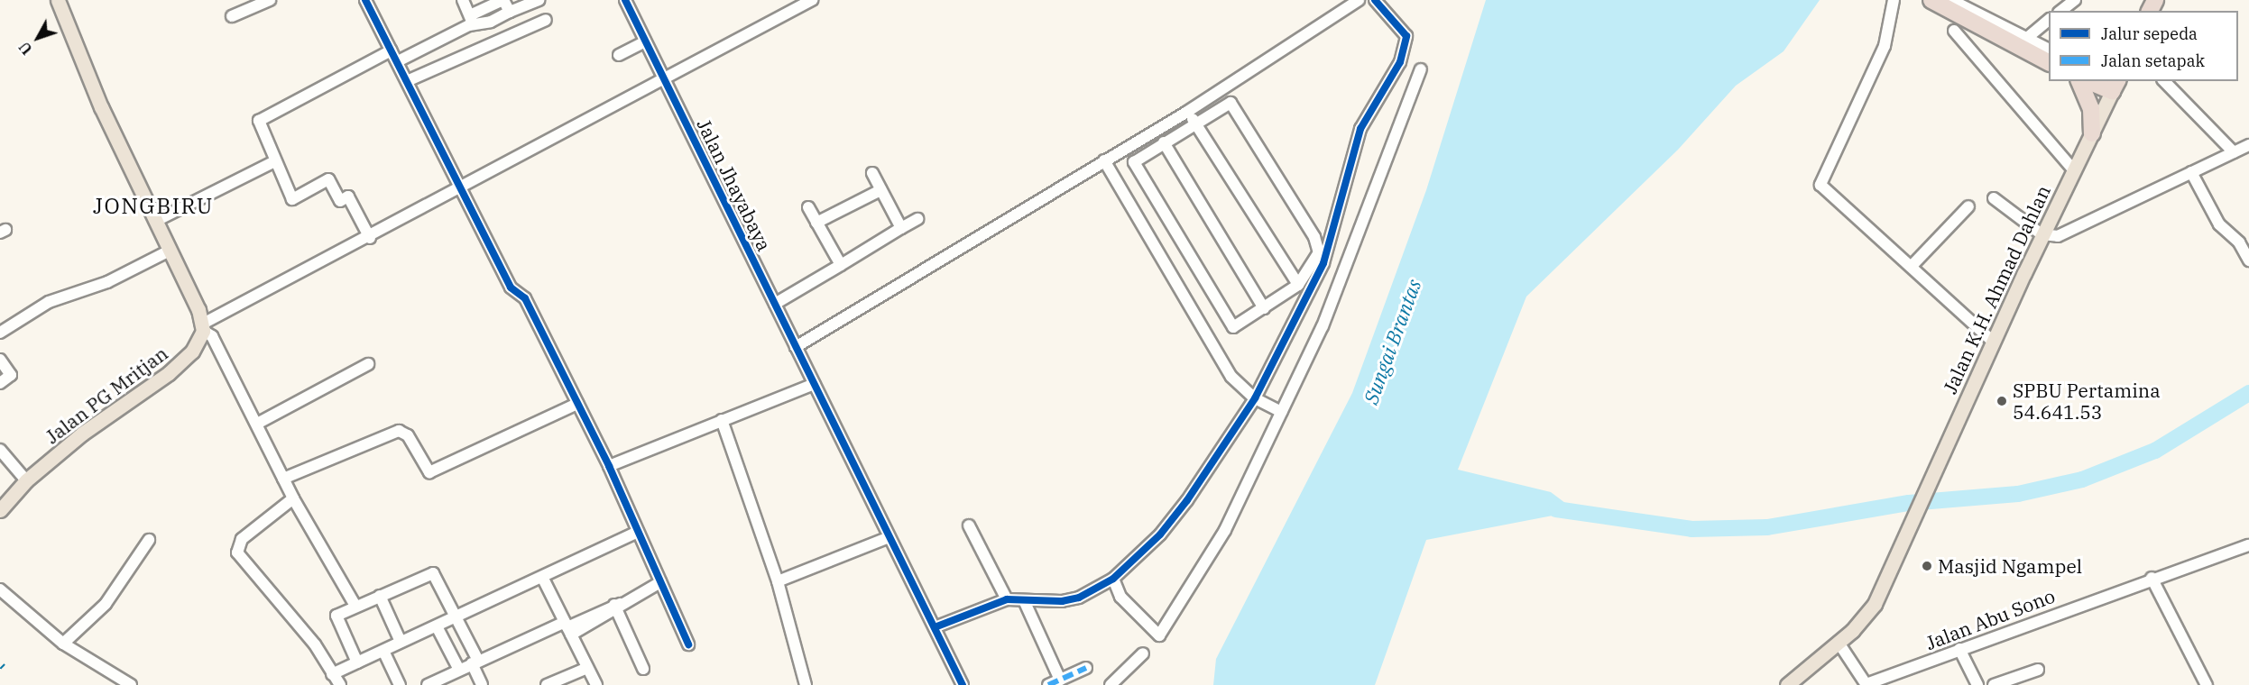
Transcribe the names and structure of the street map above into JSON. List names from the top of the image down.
{
  "streets": {
    "main road": ["Jalan K.H. Ahmad Dahlan", "Jalan PG Mritjan"],
    "street": ["Jalan Jhayabaya", "Jalan Abu Sono"]
  },
  "districts": ["JONGBIRU"],
  "water": ["Sungai Brantas"],
  "places": ["SPBU Pertamina 54.641.53", "Masjid Ngampel"],
  "legend": ["Jalur sepeda", "Jalan setapak"],
  "north": "bottom left"
}
